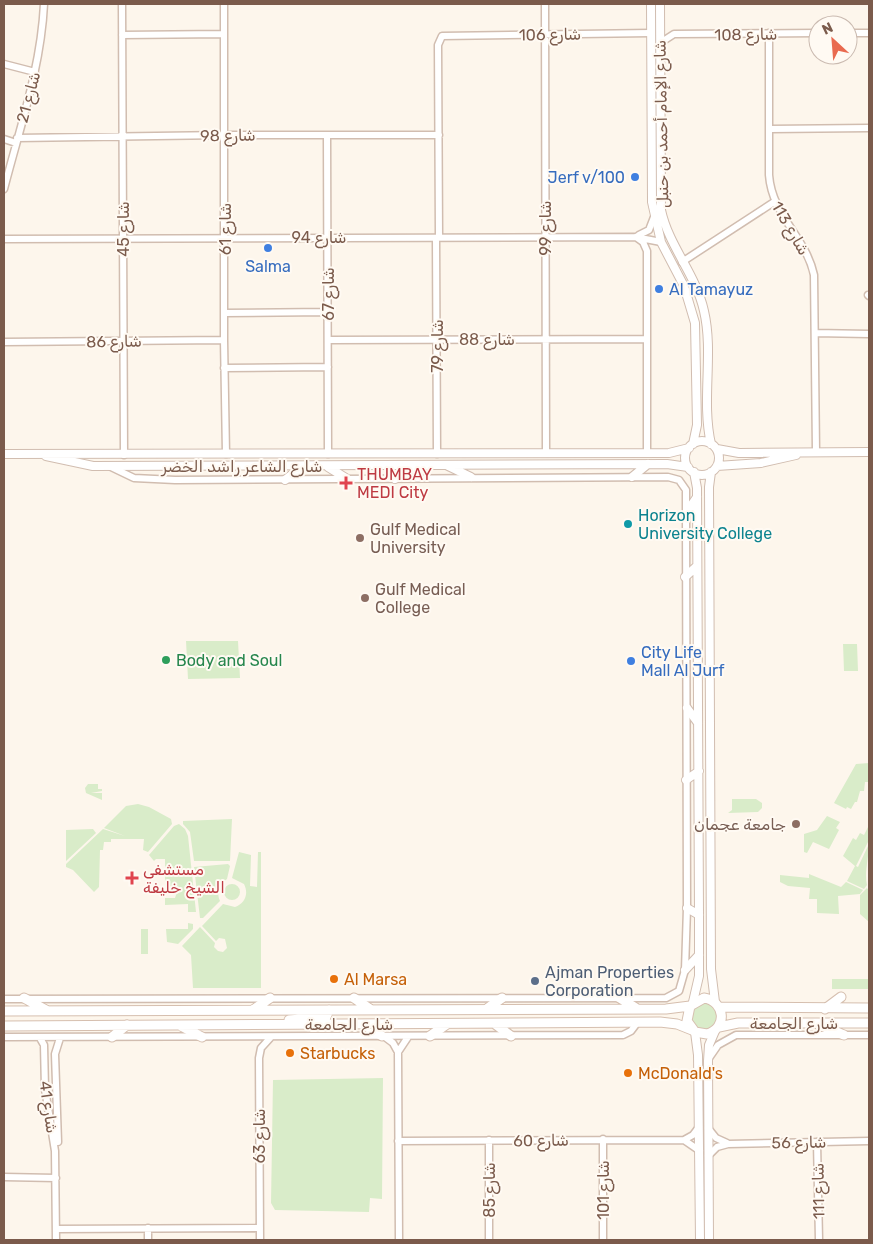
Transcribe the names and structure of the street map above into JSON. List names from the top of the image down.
{
  "streets": {
    "main road": ["شارع الجامعة"],
    "street": [
      "شارع 106",
      "شارع 108",
      "شارع 21",
      "شارع الإمام أحمد بن حنبل",
      "شارع 98",
      "شارع 99",
      "شارع 113",
      "شارع 45",
      "شارع 61",
      "شارع 94",
      "شارع 67",
      "شارع 88",
      "شارع 86",
      "شارع 79",
      "شارع الشاعر راشد الخضر",
      "شارع 41",
      "شارع 63",
      "شارع 60",
      "شارع 56",
      "شارع 85",
      "شارع 101",
      "شارع 111"
    ]
  },
  "crossings": [
    ["شارع 106", "شارع الإمام أحمد بن حنبل"],
    ["شارع 106", "شارع 99"],
    ["شارع 106", "شارع 79"],
    ["شارع 108", "شارع 113"],
    ["شارع 21", "شارع 98"],
    ["شارع الإمام أحمد بن حنبل", "شارع 94"],
    ["شارع الإمام أحمد بن حنبل", "شارع الشاعر راشد الخضر"],
    ["شارع 98", "شارع 45"],
    ["شارع 98", "شارع 61"],
    ["شارع 98", "شارع 67"],
    ["شارع 98", "شارع 79"],
    ["شارع 99", "شارع 94"],
    ["شارع 99", "شارع 88"],
    ["شارع 99", "شارع الشاعر راشد الخضر"],
    ["شارع 45", "شارع 94"],
    ["شارع 45", "شارع 86"],
    ["شارع 45", "شارع الشاعر راشد الخضر"],
    ["شارع 61", "شارع 94"],
    ["شارع 61", "شارع 86"],
    ["شارع 61", "شارع الشاعر راشد الخضر"],
    ["شارع 94", "شارع 67"],
    ["شارع 94", "شارع 79"],
    ["شارع 67", "شارع 88"],
    ["شارع 67", "شارع الشاعر راشد الخضر"],
    ["شارع 88", "شارع 79"],
    ["شارع 79", "شارع الشاعر راشد الخضر"],
    ["شارع 60", "شارع 85"],
    ["شارع 60", "شارع 101"],
    ["شارع 56", "شارع 111"]
  ],
  "places": {
    "other": [
      "Jerf v/100",
      "Salma",
      "Al Tamayuz",
      "Horizon University College",
      "Gulf Medical University",
      "Gulf Medical College",
      "Body and Soul",
      "City Life Mall Al Jurf",
      "جامعة عجمان",
      "Al Marsa",
      "Ajman Properties Corporation",
      "Starbucks",
      "McDonald's"
    ],
    "health": ["THUMBAY MEDI City", "مستشفى الشيخ خليفة"]
  },
  "north": "top left"
}
